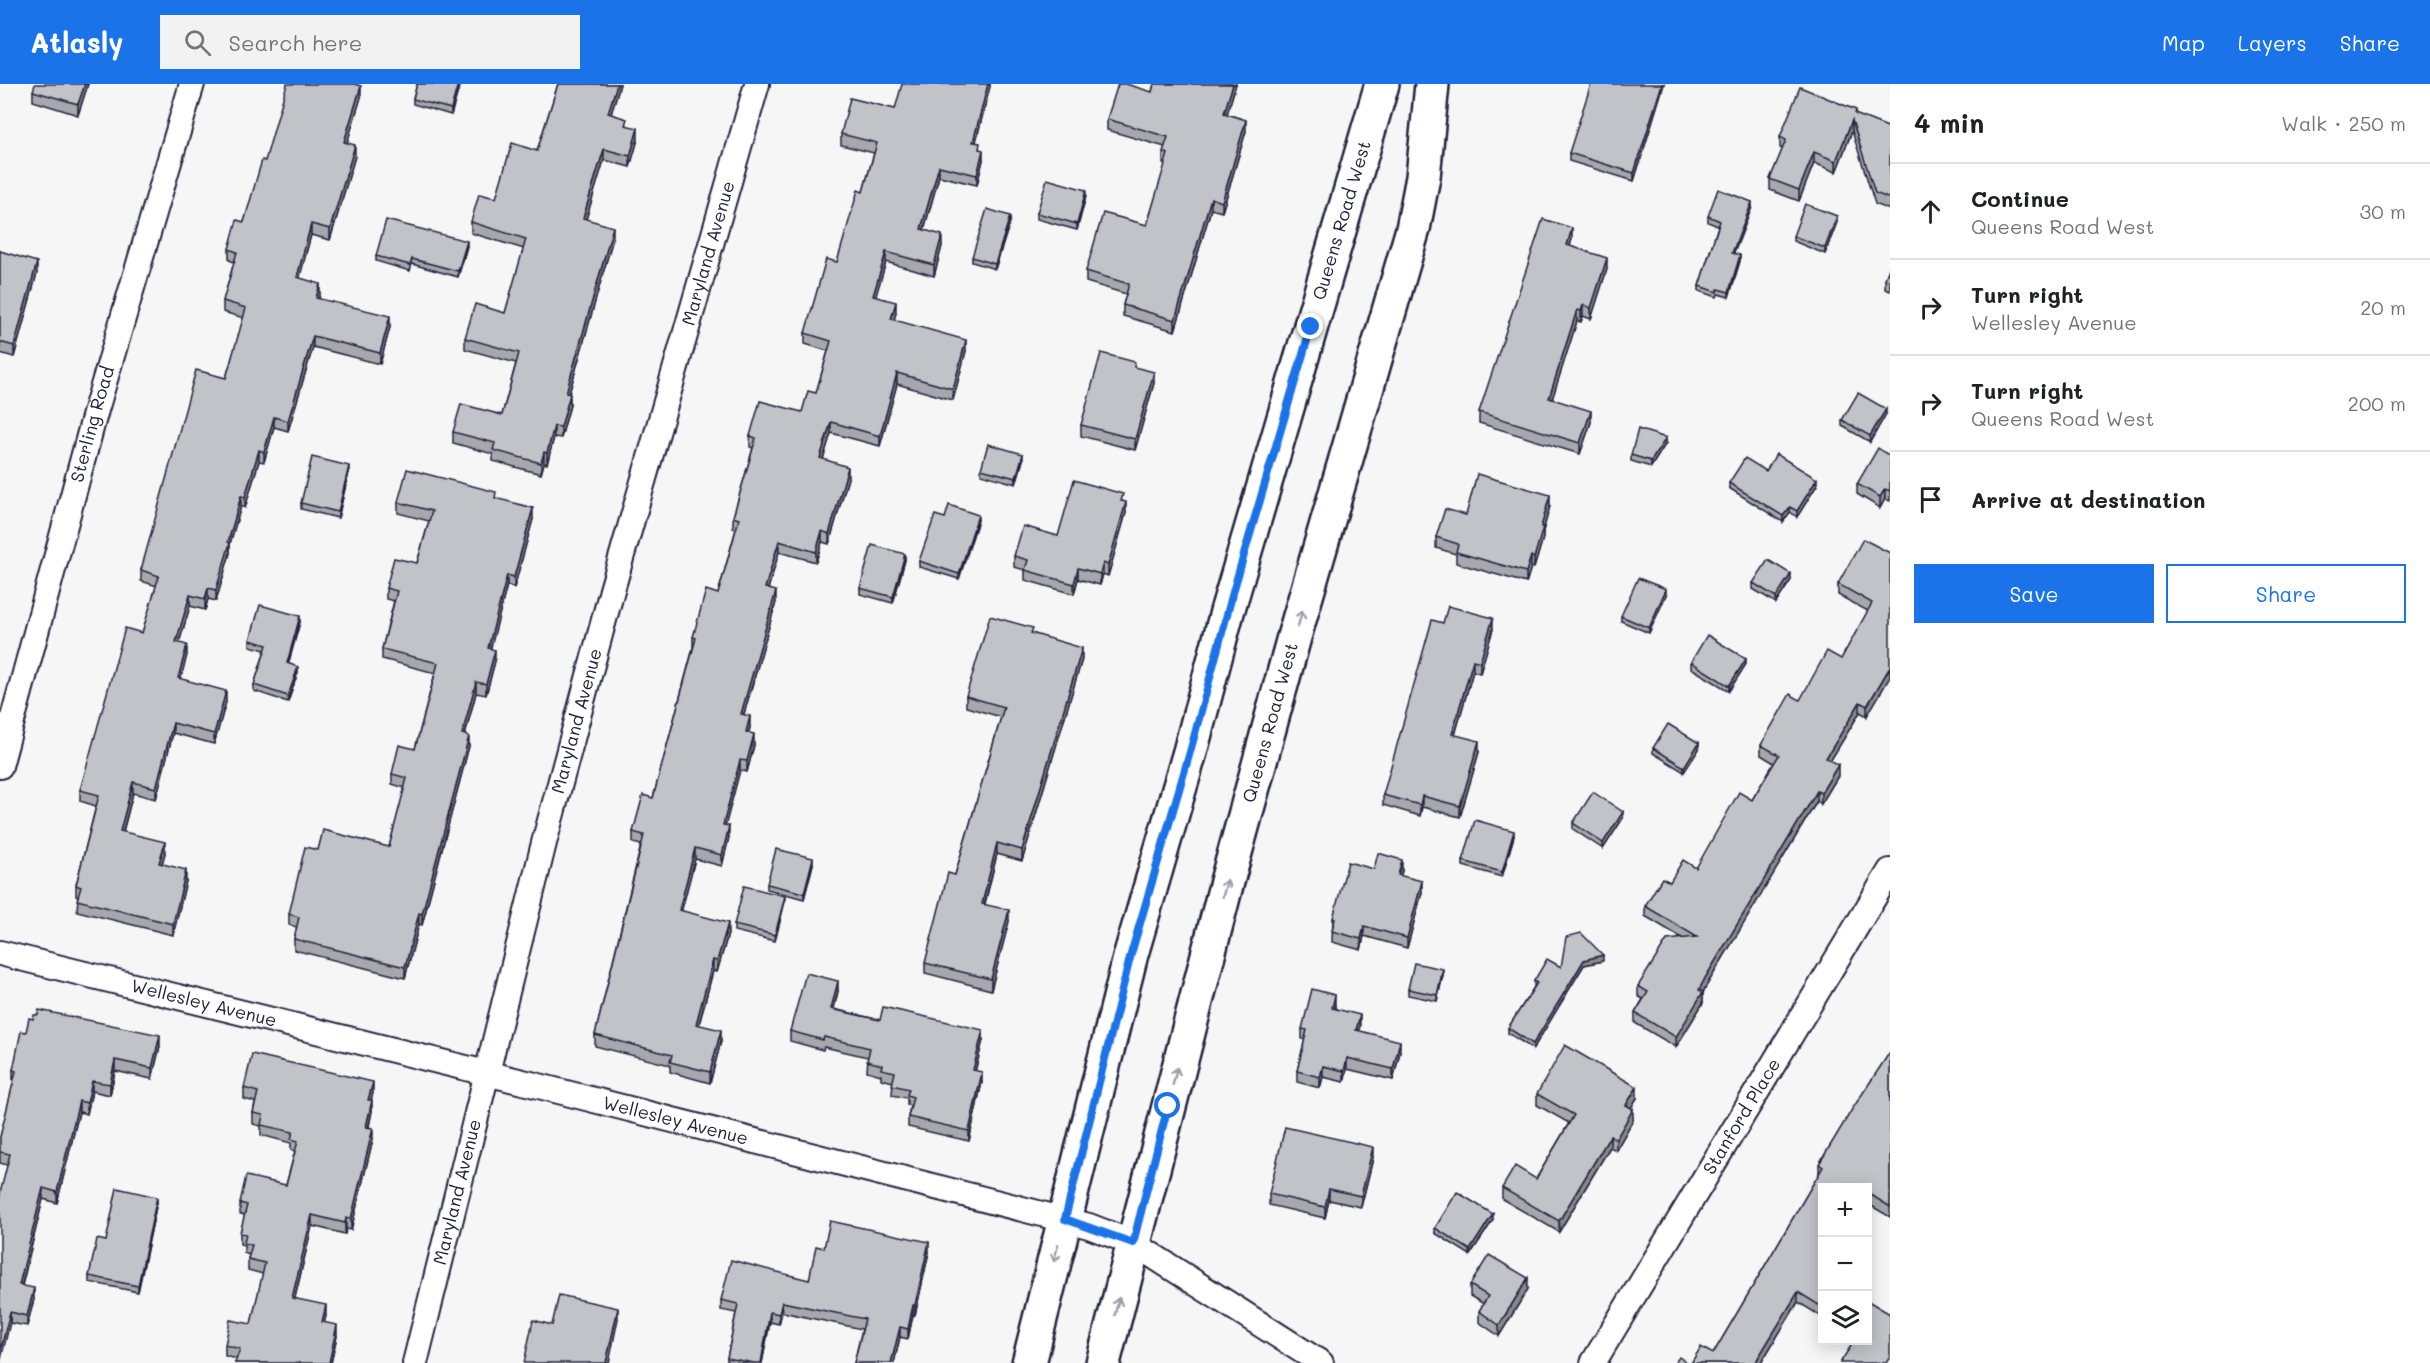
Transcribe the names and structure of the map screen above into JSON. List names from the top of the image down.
{
  "streets": {
    "street": [
      "Queens Road West",
      "Maryland Avenue",
      "Sterling Road",
      "Wellesley Avenue",
      "Stanford Place"
    ]
  },
  "crossings": [
    ["Queens Road West", "Wellesley Avenue"],
    ["Maryland Avenue", "Wellesley Avenue"]
  ],
  "page": {
    "header": "Atlasly",
    "search": "Search here",
    "nav": ["Map", "Layers", "Share"],
    "heading": ["4 min", "Walk · 250 m"],
    "list": [
      ["Continue", "Queens Road West", "30 m"],
      ["Turn right", "Wellesley Avenue", "20 m"],
      ["Turn right", "Queens Road West", "200 m"],
      "Arrive at destination"
    ],
    "buttons": ["Save", "Share"],
    "map_buttons": ["+", "−"]
  }
}
